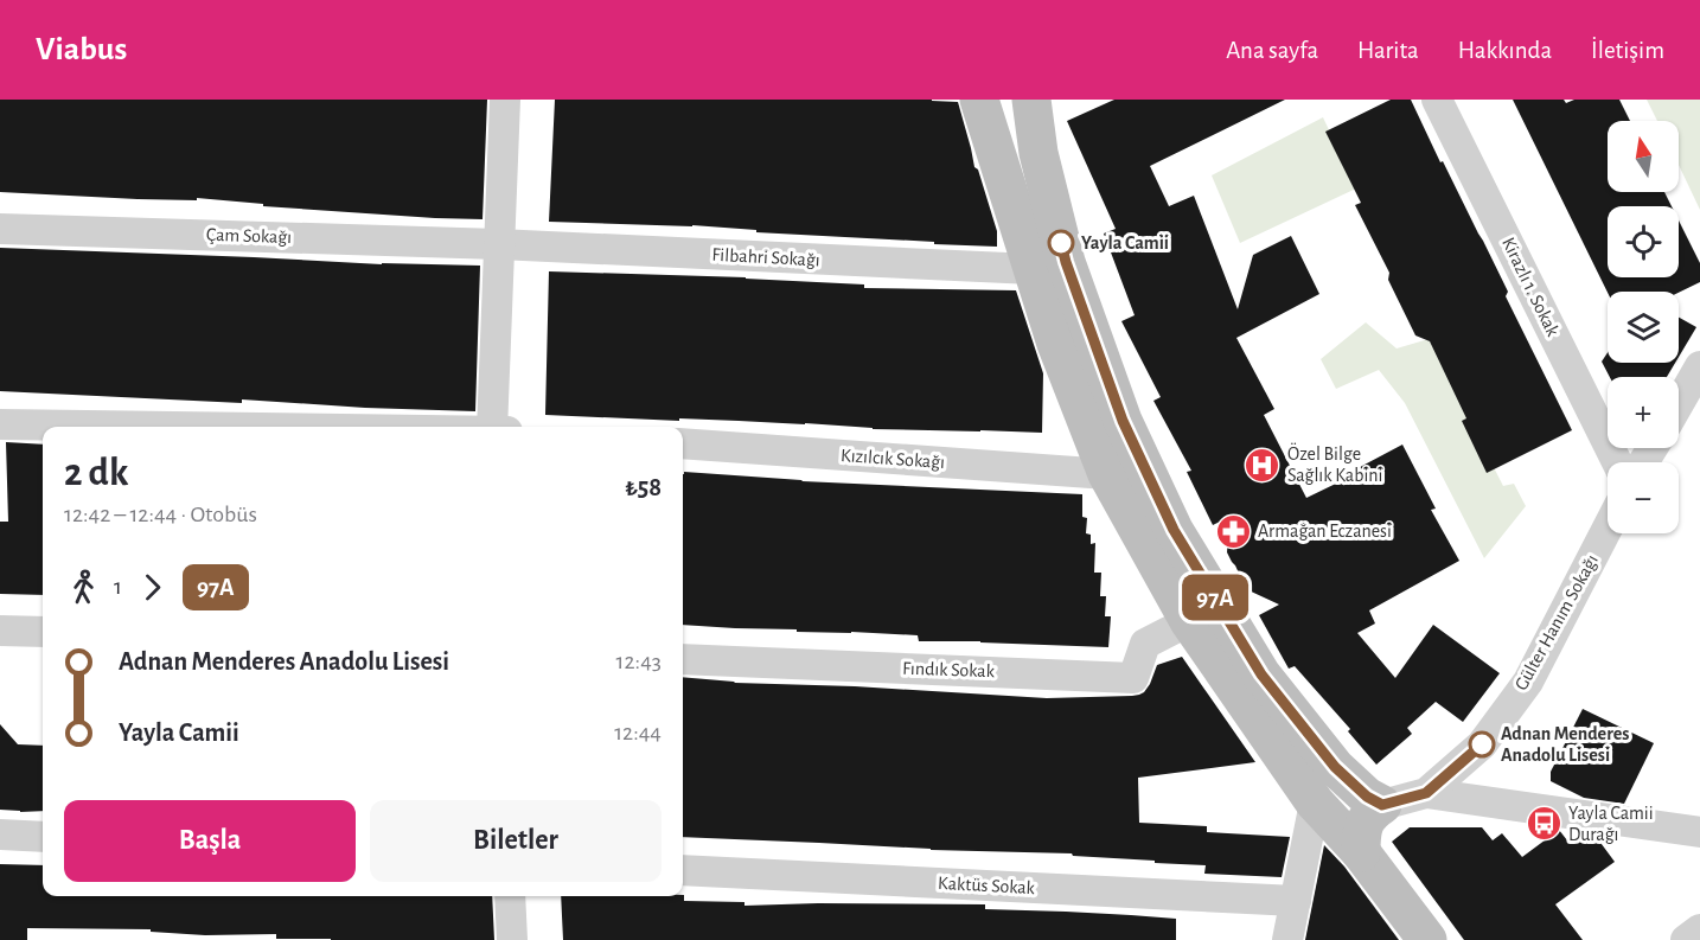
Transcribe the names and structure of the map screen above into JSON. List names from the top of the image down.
{
  "streets": {
    "street": [
      "Çam Sokağı",
      "Filbahri Sokağı",
      "Kirazlı 1. Sokak",
      "Kızılcık Sokağı",
      "Gülter Hanım Sokağı",
      "Fındık Sokak",
      "Kaktüs Sokak"
    ]
  },
  "crossings": [
    ["Çam Sokağı", "Filbahri Sokağı"]
  ],
  "places": {
    "other": ["Yayla Camii", "Adnan Menderes Anadolu Lisesi"],
    "hospital": ["Özel Bilge Sağlık Kabini"],
    "pharmacy": ["Armağan Eczanesi"],
    "bus stop": ["Yayla Camii Durağı"]
  },
  "lines": ["bus line 97A"],
  "north": "top",
  "page": {
    "header": "Viabus",
    "nav": [
      "Ana sayfa",
      "Harita",
      "Hakkında",
      "İletişim"
    ],
    "on_map": "97A",
    "map_buttons": ["+", "−"],
    "heading": ["2 dk", "12:42 – 12:44 · Otobüs", "₺58"],
    "legs": ["1", "97A"],
    "list": [
      {
        "name": "Adnan Menderes Anadolu Lisesi",
        "value": "12:43"
      },
      {
        "name": "Yayla Camii",
        "value": "12:44"
      }
    ],
    "buttons": ["Başla", "Biletler"]
  }
}
